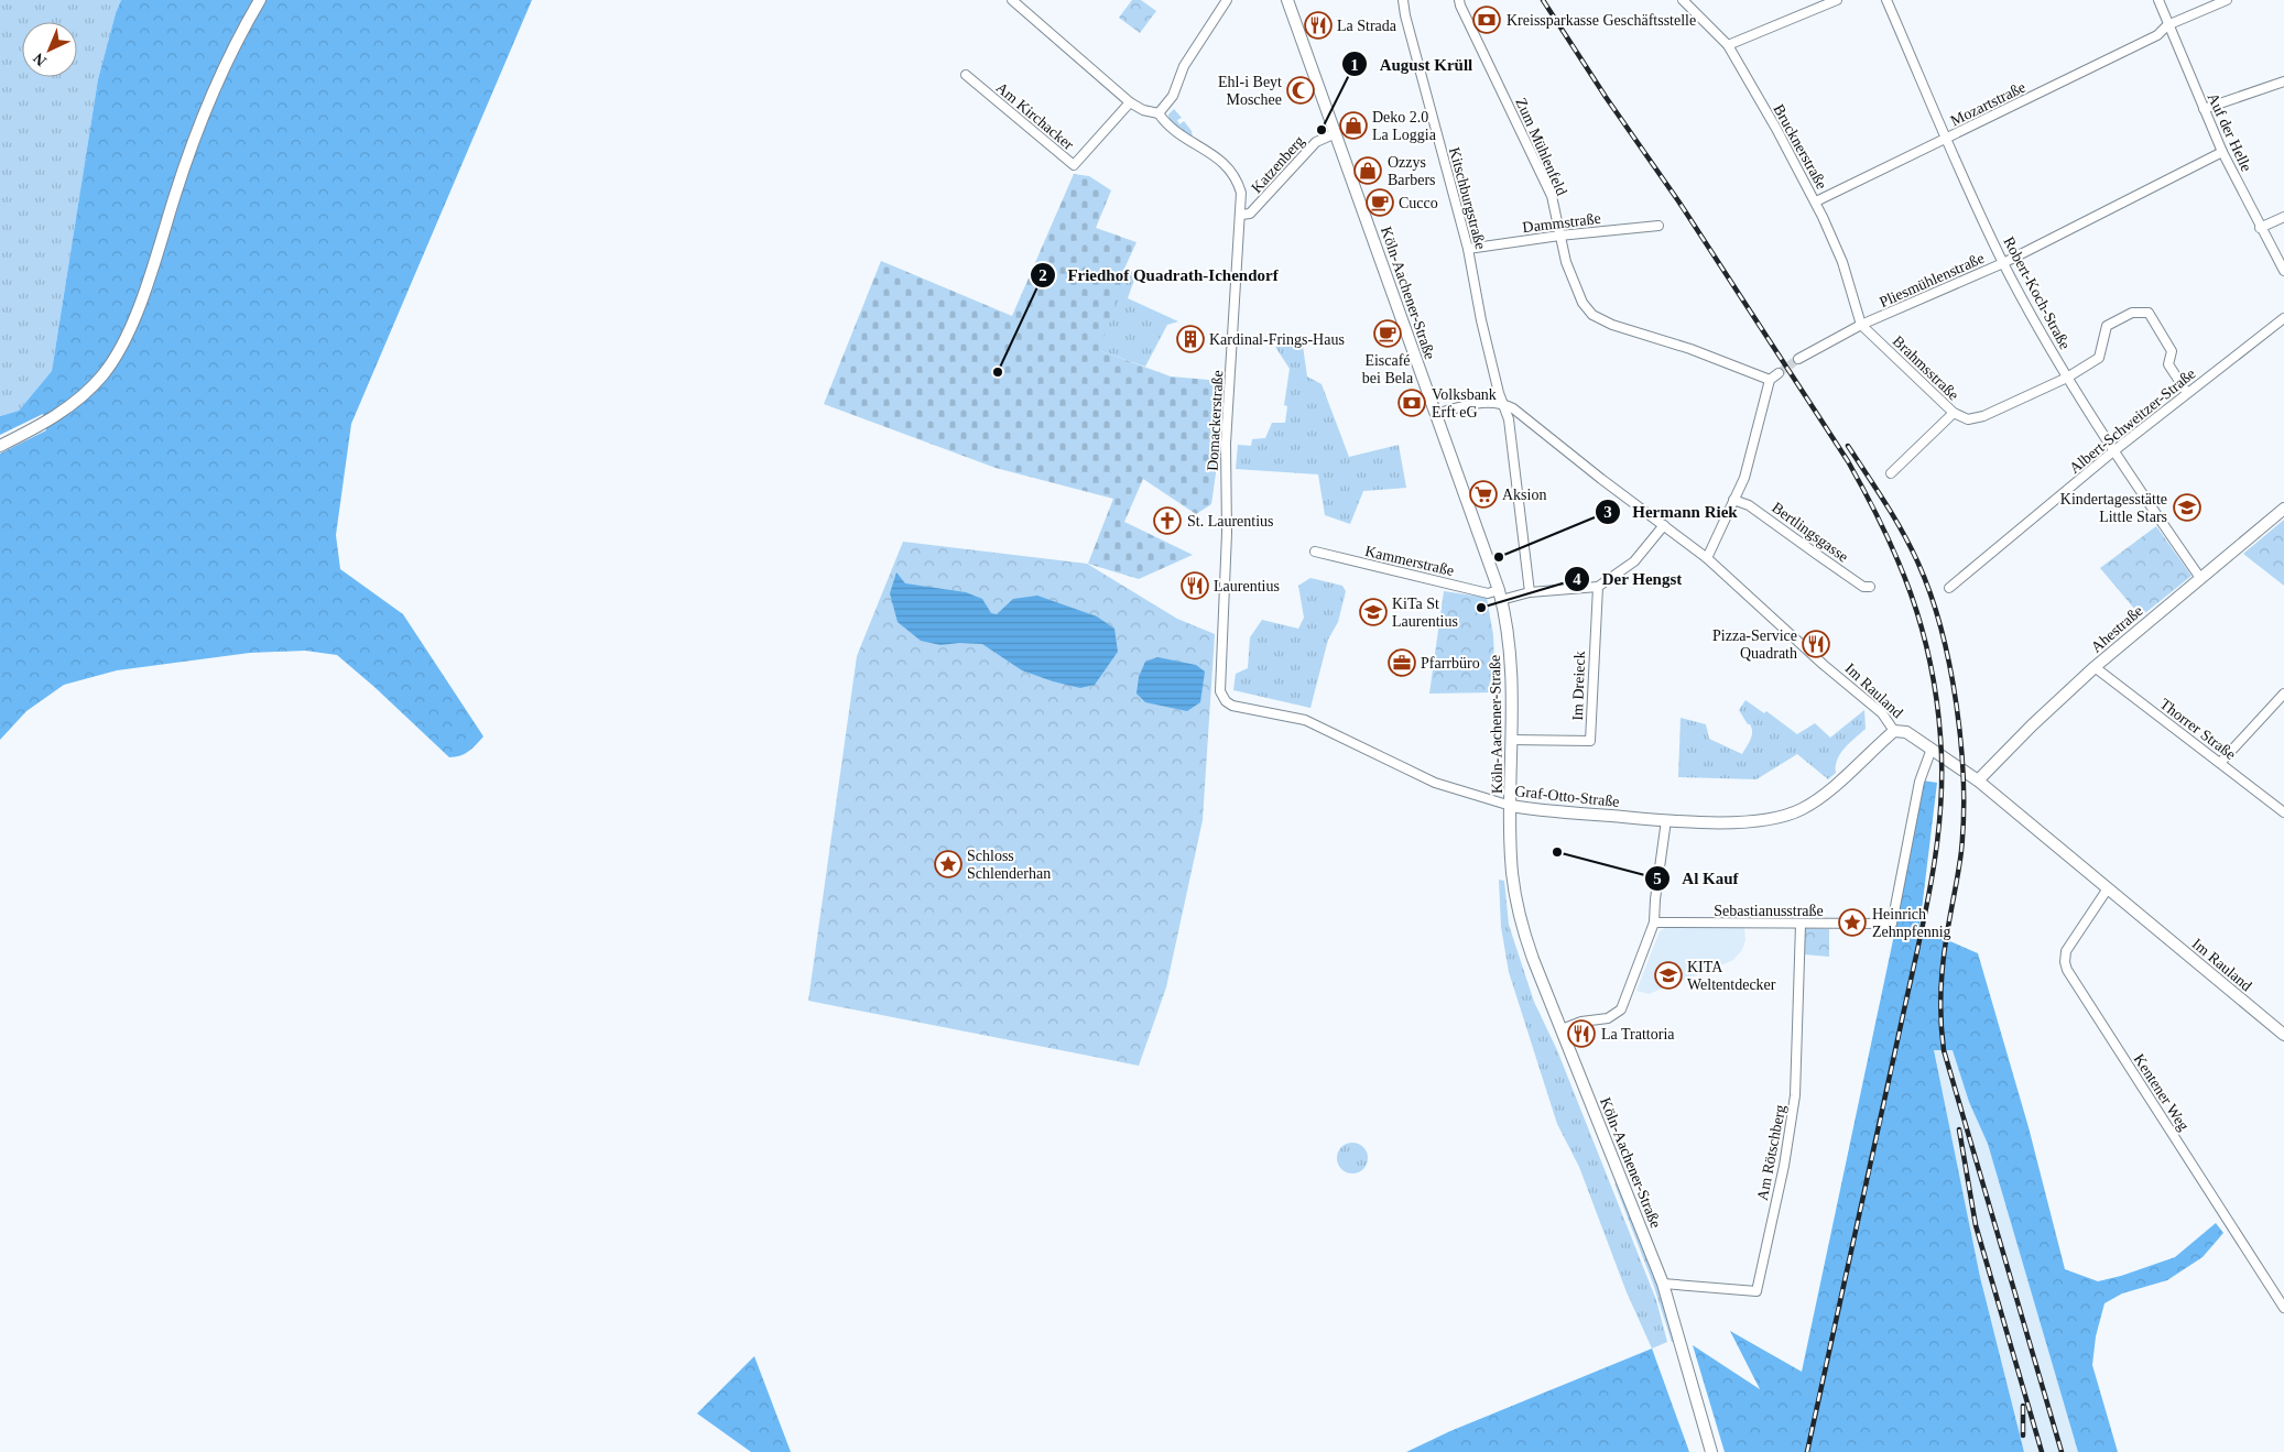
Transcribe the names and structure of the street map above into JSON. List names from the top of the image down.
{
  "streets": {
    "main road": [
      "Köln-Aachener-Straße",
      "Ahestraße",
      "Im Rauland",
      "Graf-Otto-Straße"
    ],
    "street": [
      "Mozartstraße",
      "Am Kirchacker",
      "Auf der Helle",
      "Zum Mühlenfeld",
      "Brucknerstraße",
      "Katzenberg",
      "Kitschburgstraße",
      "Dammstraße",
      "Pliesmühlenstraße",
      "Robert-Koch-Straße",
      "Brahmsstraße",
      "Domackerstraße",
      "Albert-Schweitzer-Straße",
      "Bertlingsgasse",
      "Kammerstraße",
      "Im Dreieck",
      "Thorrer Straße",
      "Sebastianusstraße",
      "Kentener Weg",
      "Am Rötschberg"
    ]
  },
  "crossings": [
    ["Mozartstraße", "Auf der Helle"],
    ["Mozartstraße", "Brucknerstraße"],
    ["Mozartstraße", "Robert-Koch-Straße"],
    ["Auf der Helle", "Pliesmühlenstraße"],
    ["Zum Mühlenfeld", "Dammstraße"],
    ["Brucknerstraße", "Pliesmühlenstraße"],
    ["Brucknerstraße", "Brahmsstraße"],
    ["Katzenberg", "Köln-Aachener-Straße"],
    ["Katzenberg", "Domackerstraße"],
    ["Kitschburgstraße", "Dammstraße"],
    ["Kitschburgstraße", "Kammerstraße"],
    ["Kitschburgstraße", "Im Rauland"],
    ["Pliesmühlenstraße", "Robert-Koch-Straße"],
    ["Pliesmühlenstraße", "Brahmsstraße"],
    ["Köln-Aachener-Straße", "Kammerstraße"],
    ["Köln-Aachener-Straße", "Im Dreieck"],
    ["Köln-Aachener-Straße", "Graf-Otto-Straße"],
    ["Köln-Aachener-Straße", "Am Rötschberg"],
    ["Robert-Koch-Straße", "Brahmsstraße"],
    ["Robert-Koch-Straße", "Albert-Schweitzer-Straße"],
    ["Robert-Koch-Straße", "Ahestraße"],
    ["Brahmsstraße", "Albert-Schweitzer-Straße"],
    ["Domackerstraße", "Graf-Otto-Straße"],
    ["Kammerstraße", "Im Dreieck"],
    ["Ahestraße", "Im Rauland"],
    ["Ahestraße", "Thorrer Straße"],
    ["Im Rauland", "Graf-Otto-Straße"],
    ["Im Rauland", "Sebastianusstraße"],
    ["Im Rauland", "Kentener Weg"],
    ["Sebastianusstraße", "Am Rötschberg"]
  ],
  "places": {
    "bank": ["Kreissparkasse Geschäftsstelle", "Volksbank Erft eG"],
    "restaurant": [
      "La Strada",
      "Laurentius",
      "Pizza-Service Quadrath",
      "La Trattoria"
    ],
    "mosque": ["Ehl-i Beyt Moschee"],
    "shop": ["Deko 2.0 La Loggia", "Ozzys Barbers"],
    "other": [
      "August Krüll",
      "Friedhof Quadrath-Ichendorf",
      "Hermann Riek",
      "Der Hengst",
      "Al Kauf"
    ],
    "cafe": ["Cucco", "Eiscafé bei Bela"],
    "building": ["Kardinal-Frings-Haus"],
    "supermarket": ["Aksion"],
    "school or university": ["Kindertagesstätte Little Stars", "KiTa St Laurentius", "KITA Weltentdecker"],
    "church": ["St. Laurentius"],
    "office": ["Pfarrbüro"],
    "place": ["Schloss Schlenderhan", "Heinrich Zehnpfennig"]
  },
  "north": "bottom left"
}
